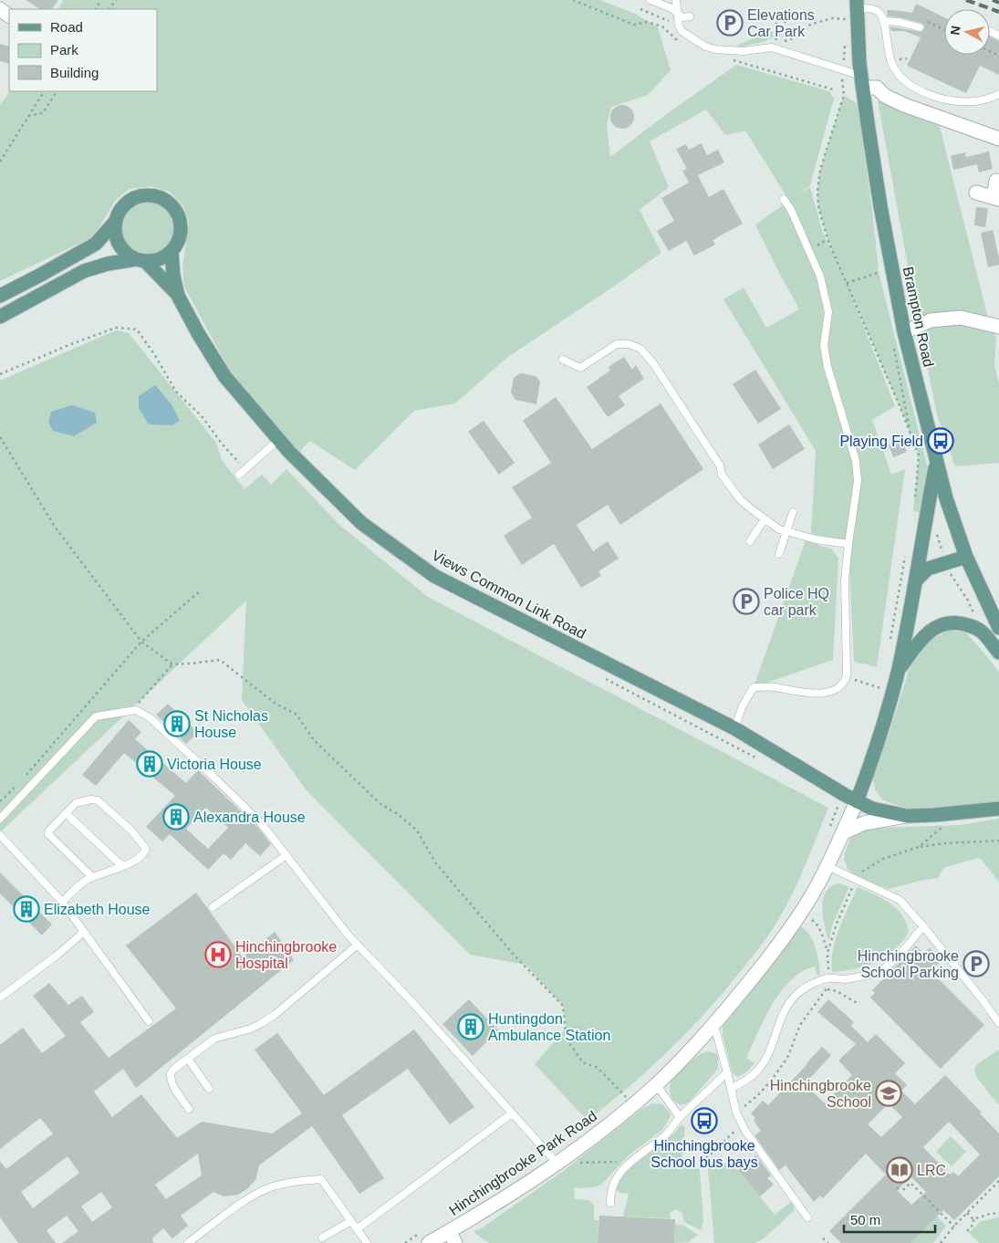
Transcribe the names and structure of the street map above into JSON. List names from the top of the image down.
{
  "streets": {
    "main road": ["Brampton Road", "Views Common Link Road", "Hinchingbrooke Park Road"]
  },
  "crossings": [
    ["Brampton Road", "Hinchingbrooke Park Road"],
    ["Views Common Link Road", "Hinchingbrooke Park Road"]
  ],
  "places": {
    "parking": ["Elevations Car Park", "Police HQ car park", "Hinchingbrooke School Parking"],
    "bus stop": ["Playing Field", "Hinchingbrooke School bus bays"],
    "building": [
      "St Nicholas House",
      "Victoria House",
      "Alexandra House",
      "Elizabeth House",
      "Huntingdon Ambulance Station"
    ],
    "hospital": ["Hinchingbrooke Hospital"],
    "school or university": ["Hinchingbrooke School"],
    "library": ["LRC"]
  },
  "legend": ["Road", "Park", "Building"],
  "scale_bar": "50 m",
  "north": "left"
}
